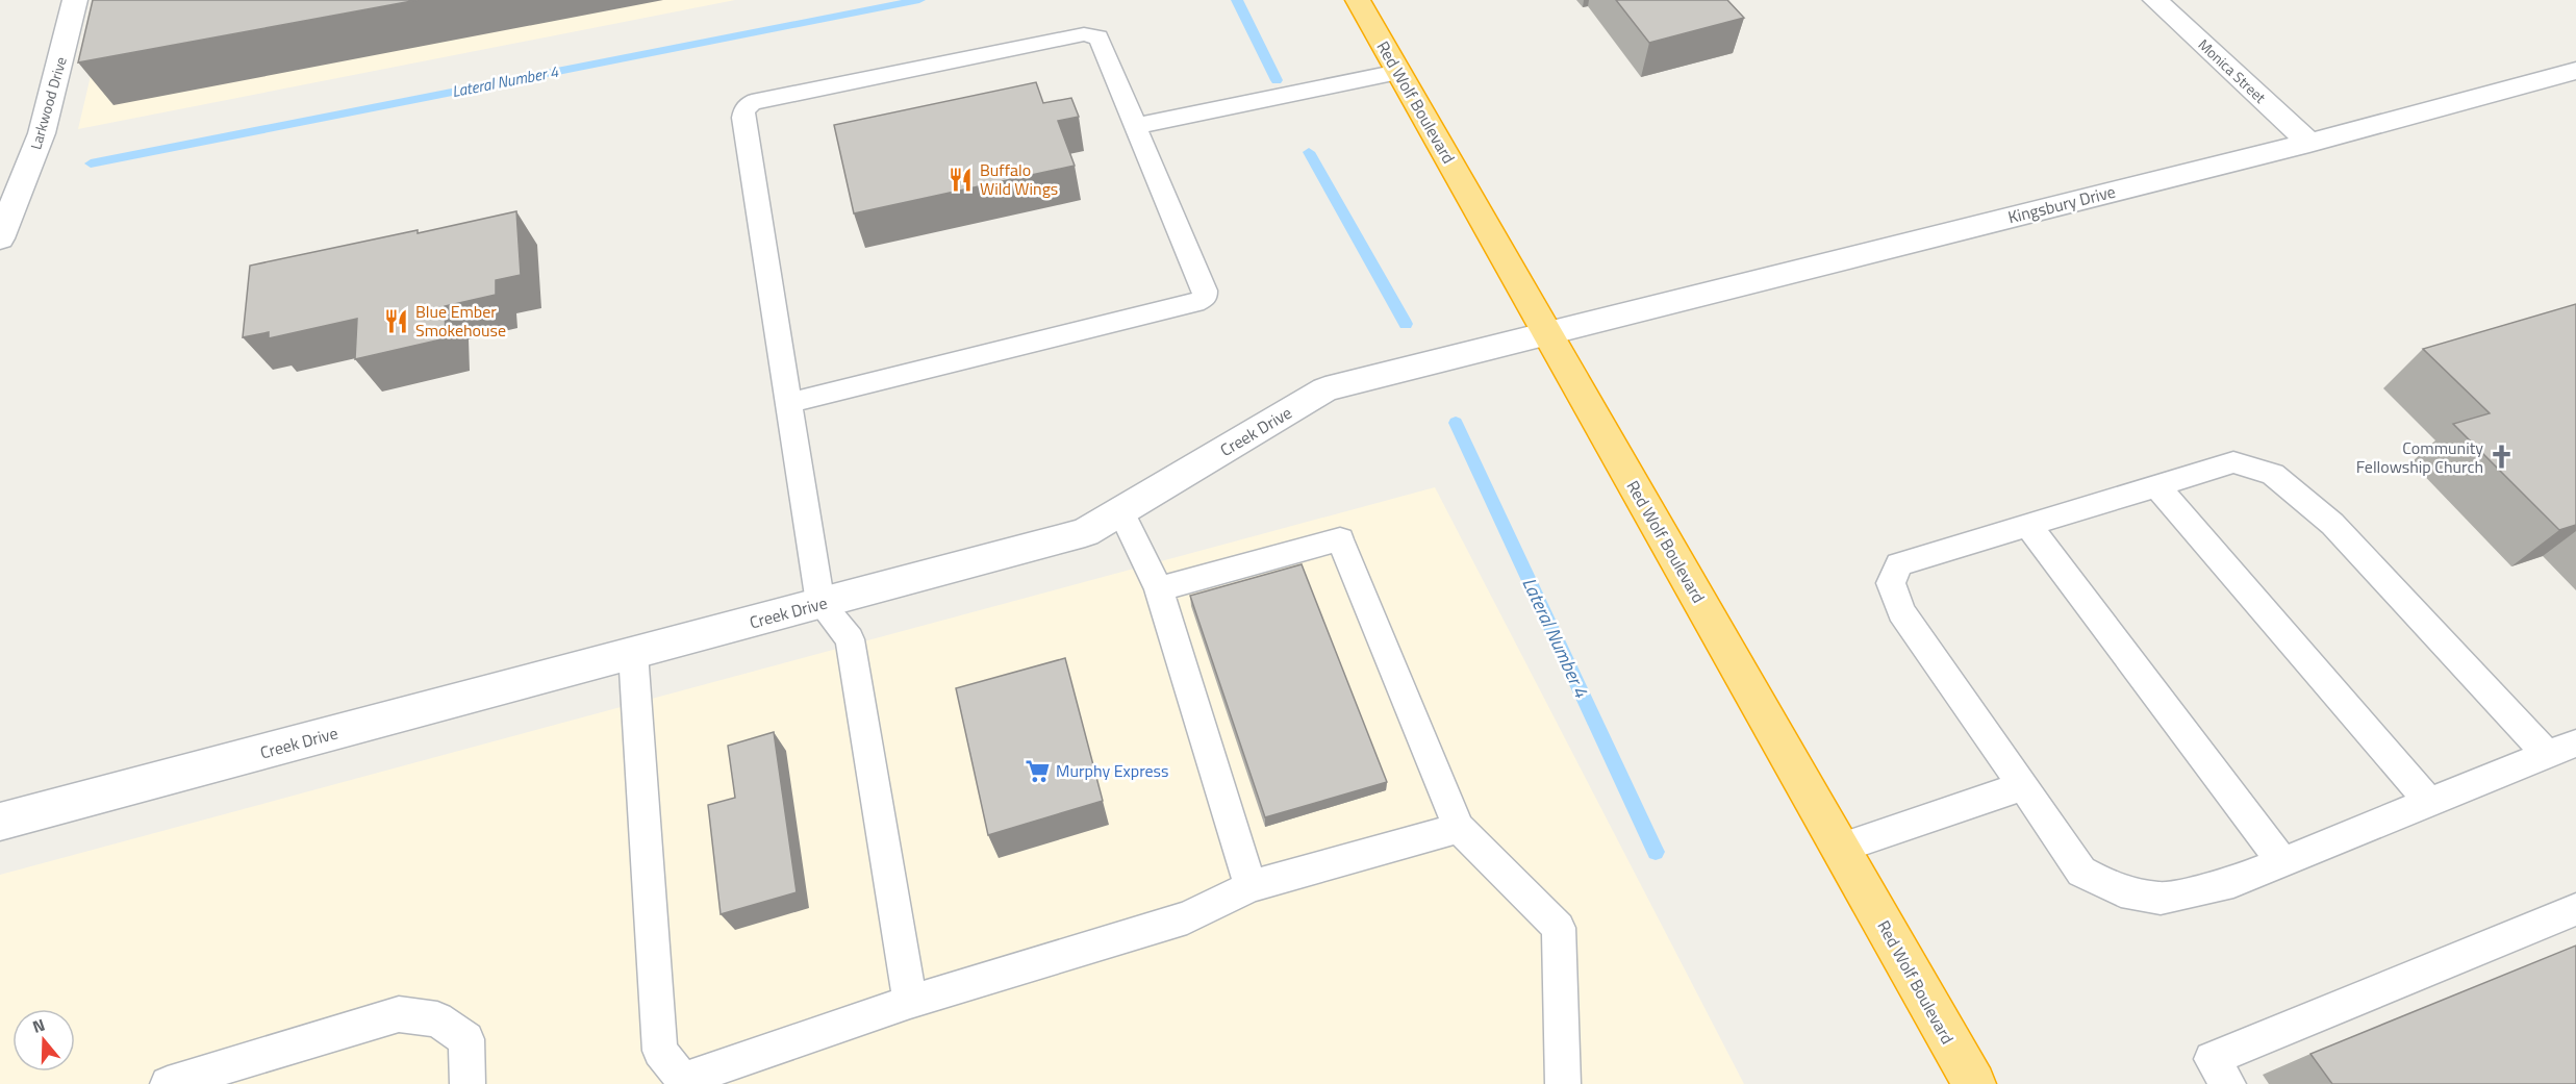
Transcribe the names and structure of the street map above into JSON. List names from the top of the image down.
{
  "streets": {
    "highway": ["Red Wolf Boulevard"],
    "street": [
      "Monica Street",
      "Larkwood Drive",
      "Kingsbury Drive",
      "Creek Drive"
    ]
  },
  "crossings": [
    ["Monica Street", "Kingsbury Drive"],
    ["Red Wolf Boulevard", "Kingsbury Drive"],
    ["Red Wolf Boulevard", "Creek Drive"],
    ["Kingsbury Drive", "Creek Drive"]
  ],
  "water": ["Lateral Number 4"],
  "places": {
    "restaurant": ["Buffalo Wild Wings", "Blue Ember Smokehouse"],
    "church": ["Community Fellowship Church"],
    "supermarket": ["Murphy Express"]
  },
  "north": "top"
}
